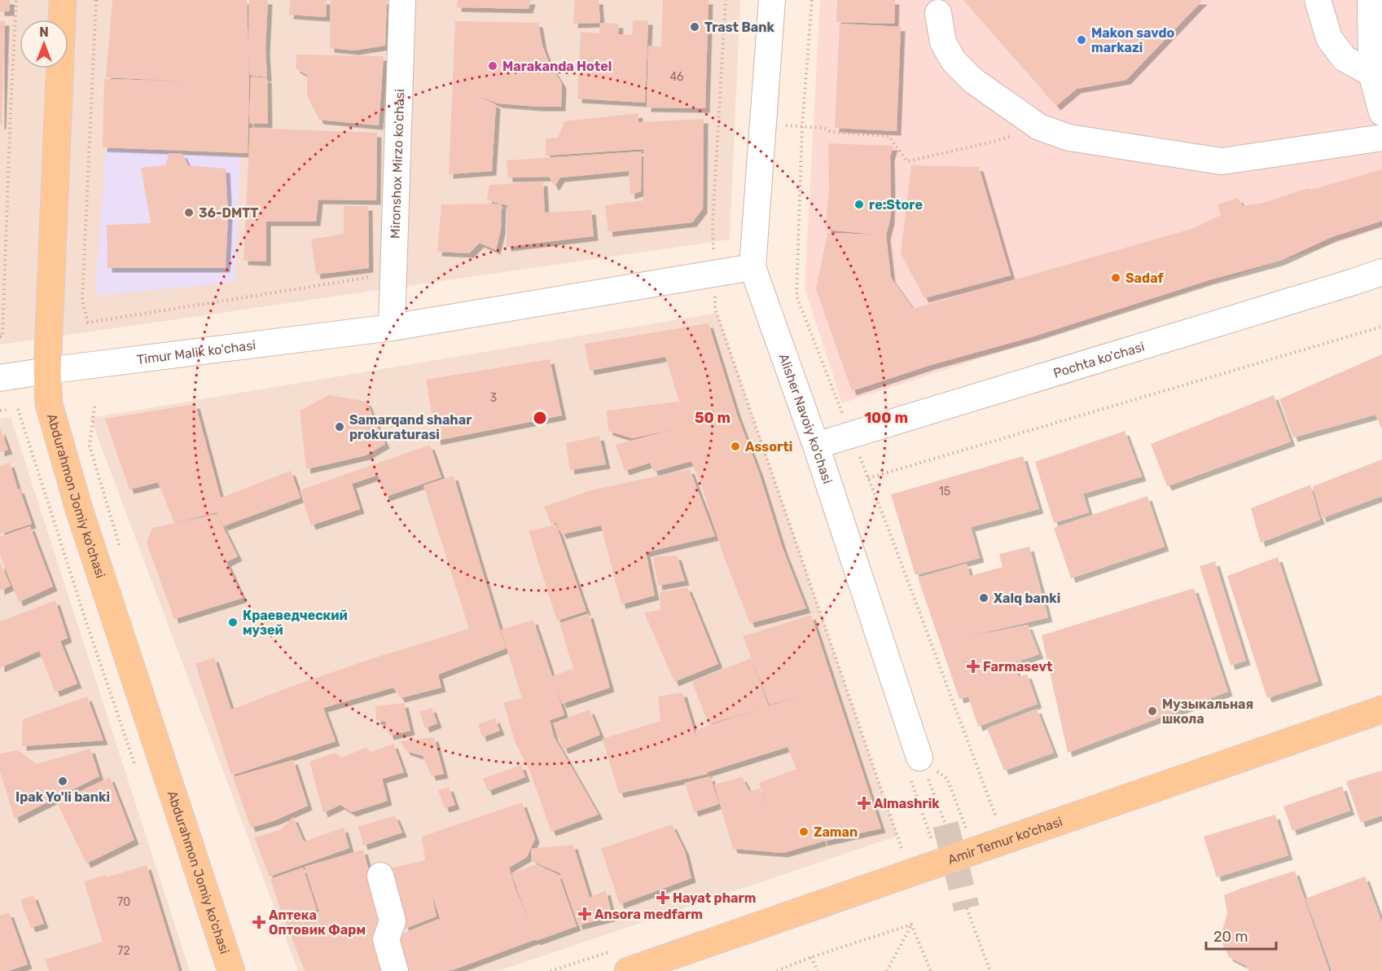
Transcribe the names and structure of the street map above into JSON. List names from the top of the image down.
{
  "streets": {
    "main road": ["Abdurahmon Jomiy ko'chasi", "Amir Temur ko'chasi"],
    "street": [
      "Mironshox Mirzo ko'chasi",
      "Timur Malik ko'chasi",
      "Pochta ko'chasi",
      "Alisher Navoiy ko'chasi"
    ]
  },
  "crossings": [
    ["Mironshox Mirzo ko'chasi", "Timur Malik ko'chasi"],
    ["Timur Malik ko'chasi", "Alisher Navoiy ko'chasi"],
    ["Timur Malik ko'chasi", "Abdurahmon Jomiy ko'chasi"],
    ["Pochta ko'chasi", "Alisher Navoiy ko'chasi"]
  ],
  "places": {
    "other": [
      "Trast Bank",
      "Makon savdo markazi",
      "Marakanda Hotel",
      "re:Store",
      "36-DMTT",
      "Sadaf",
      "Samarqand shahar prokuraturasi",
      "Assorti",
      "Xalq banki",
      "Краеведческий музей",
      "Музыкальная школа",
      "Ipak Yo'li banki",
      "Zaman"
    ],
    "health": [
      "Farmasevt",
      "Almashrik",
      "Hayat pharm",
      "Ansora medfarm",
      "Аптека Оптовик Фарм"
    ]
  },
  "house_numbers": [
    "46",
    "3",
    "15",
    "70",
    "72"
  ],
  "scale_bar": "20 m",
  "north": "top",
  "rings": ["50 m", "100 m"]
}
